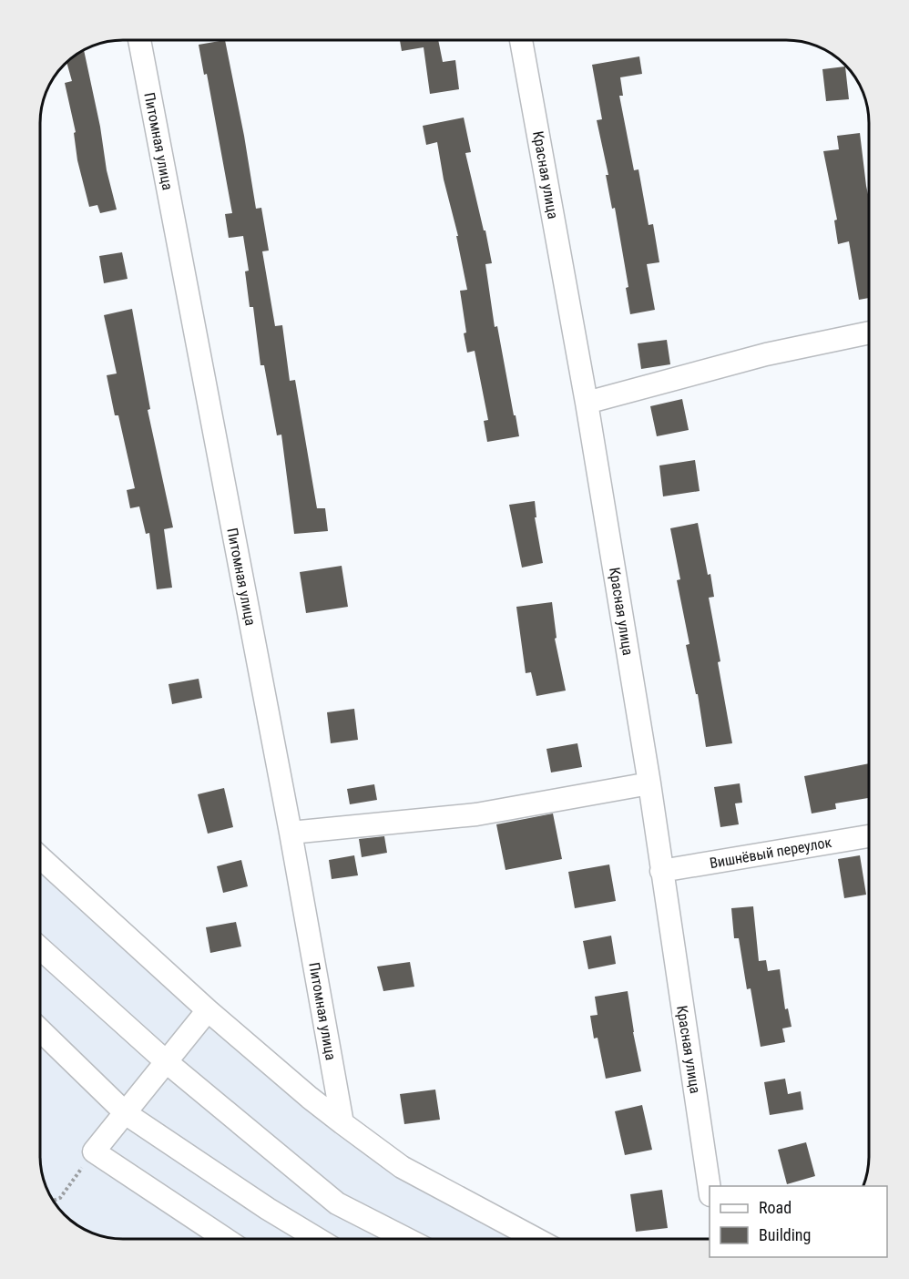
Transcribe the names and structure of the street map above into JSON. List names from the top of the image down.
{
  "streets": {
    "street": ["Питомная улица", "Красная улица", "Вишнёвый переулок"]
  },
  "crossings": [
    ["Красная улица", "Вишнёвый переулок"]
  ],
  "legend": ["Road", "Building"]
}
